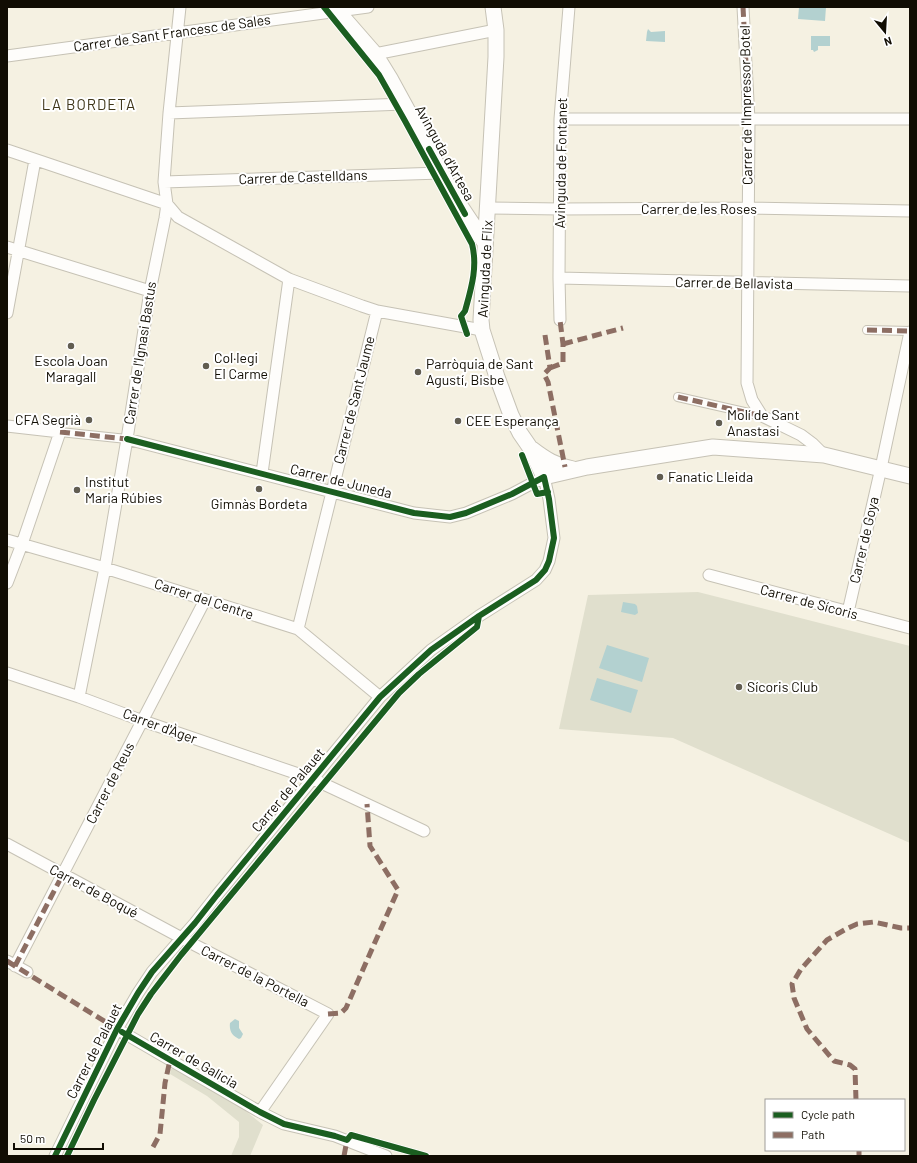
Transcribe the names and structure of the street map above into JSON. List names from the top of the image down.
{
  "streets": {
    "main road": ["Avinguda d'Artesa", "Avinguda de Flix"],
    "street": [
      "Carrer de Sant Francesc de Sales",
      "Carrer de l'Impressor Botel",
      "Avinguda de Fontanet",
      "Carrer de Castelldans",
      "Carrer de les Roses",
      "Carrer de Bellavista",
      "Carrer de l'Ignasi Bastus",
      "Carrer de Sant Jaume",
      "Carrer de Juneda",
      "Carrer de Goya",
      "Carrer del Centre",
      "Carrer de Sícoris",
      "Carrer d'Àger",
      "Carrer de Reus",
      "Carrer de Palauet",
      "Carrer de Boqué",
      "Carrer de la Portella",
      "Carrer de Galicia"
    ]
  },
  "crossings": [
    ["Carrer de Sant Francesc de Sales", "Avinguda d'Artesa"],
    ["Carrer de Sant Francesc de Sales", "Carrer de l'Ignasi Bastus"],
    ["Carrer de l'Impressor Botel", "Carrer de les Roses"],
    ["Carrer de l'Impressor Botel", "Carrer de Bellavista"],
    ["Avinguda d'Artesa", "Carrer de Castelldans"],
    ["Avinguda d'Artesa", "Avinguda de Flix"],
    ["Avinguda de Fontanet", "Carrer de les Roses"],
    ["Avinguda de Fontanet", "Carrer de Bellavista"],
    ["Carrer de Castelldans", "Carrer de l'Ignasi Bastus"],
    ["Carrer de les Roses", "Avinguda de Flix"],
    ["Carrer de l'Ignasi Bastus", "Carrer de Juneda"],
    ["Carrer de l'Ignasi Bastus", "Carrer del Centre"],
    ["Carrer de l'Ignasi Bastus", "Carrer d'Àger"],
    ["Carrer de Sant Jaume", "Carrer de Juneda"],
    ["Carrer de Sant Jaume", "Carrer del Centre"],
    ["Carrer de Juneda", "Carrer de Palauet"],
    ["Carrer de Goya", "Carrer de Sícoris"],
    ["Carrer del Centre", "Carrer de Reus"],
    ["Carrer del Centre", "Carrer de Palauet"],
    ["Carrer d'Àger", "Carrer de Reus"],
    ["Carrer d'Àger", "Carrer de Palauet"],
    ["Carrer de Reus", "Carrer de Boqué"],
    ["Carrer de Palauet", "Carrer de Boqué"],
    ["Carrer de Palauet", "Carrer de la Portella"],
    ["Carrer de Palauet", "Carrer de Galicia"],
    ["Carrer de Boqué", "Carrer de la Portella"],
    ["Carrer de la Portella", "Carrer de Galicia"]
  ],
  "districts": ["LA BORDETA"],
  "places": [
    "Escola Joan Maragall",
    "Col·legi El Carme",
    "Parròquia de Sant Agustí, Bisbe",
    "CFA Segrià",
    "CEE Esperança",
    "Molí de Sant Anastasi",
    "Fanatic Lleida",
    "Gimnàs Bordeta",
    "Institut Maria Rúbies",
    "Sícoris Club"
  ],
  "legend": ["Cycle path", "Path"],
  "scale_bar": "50 m",
  "north": "bottom"
}
